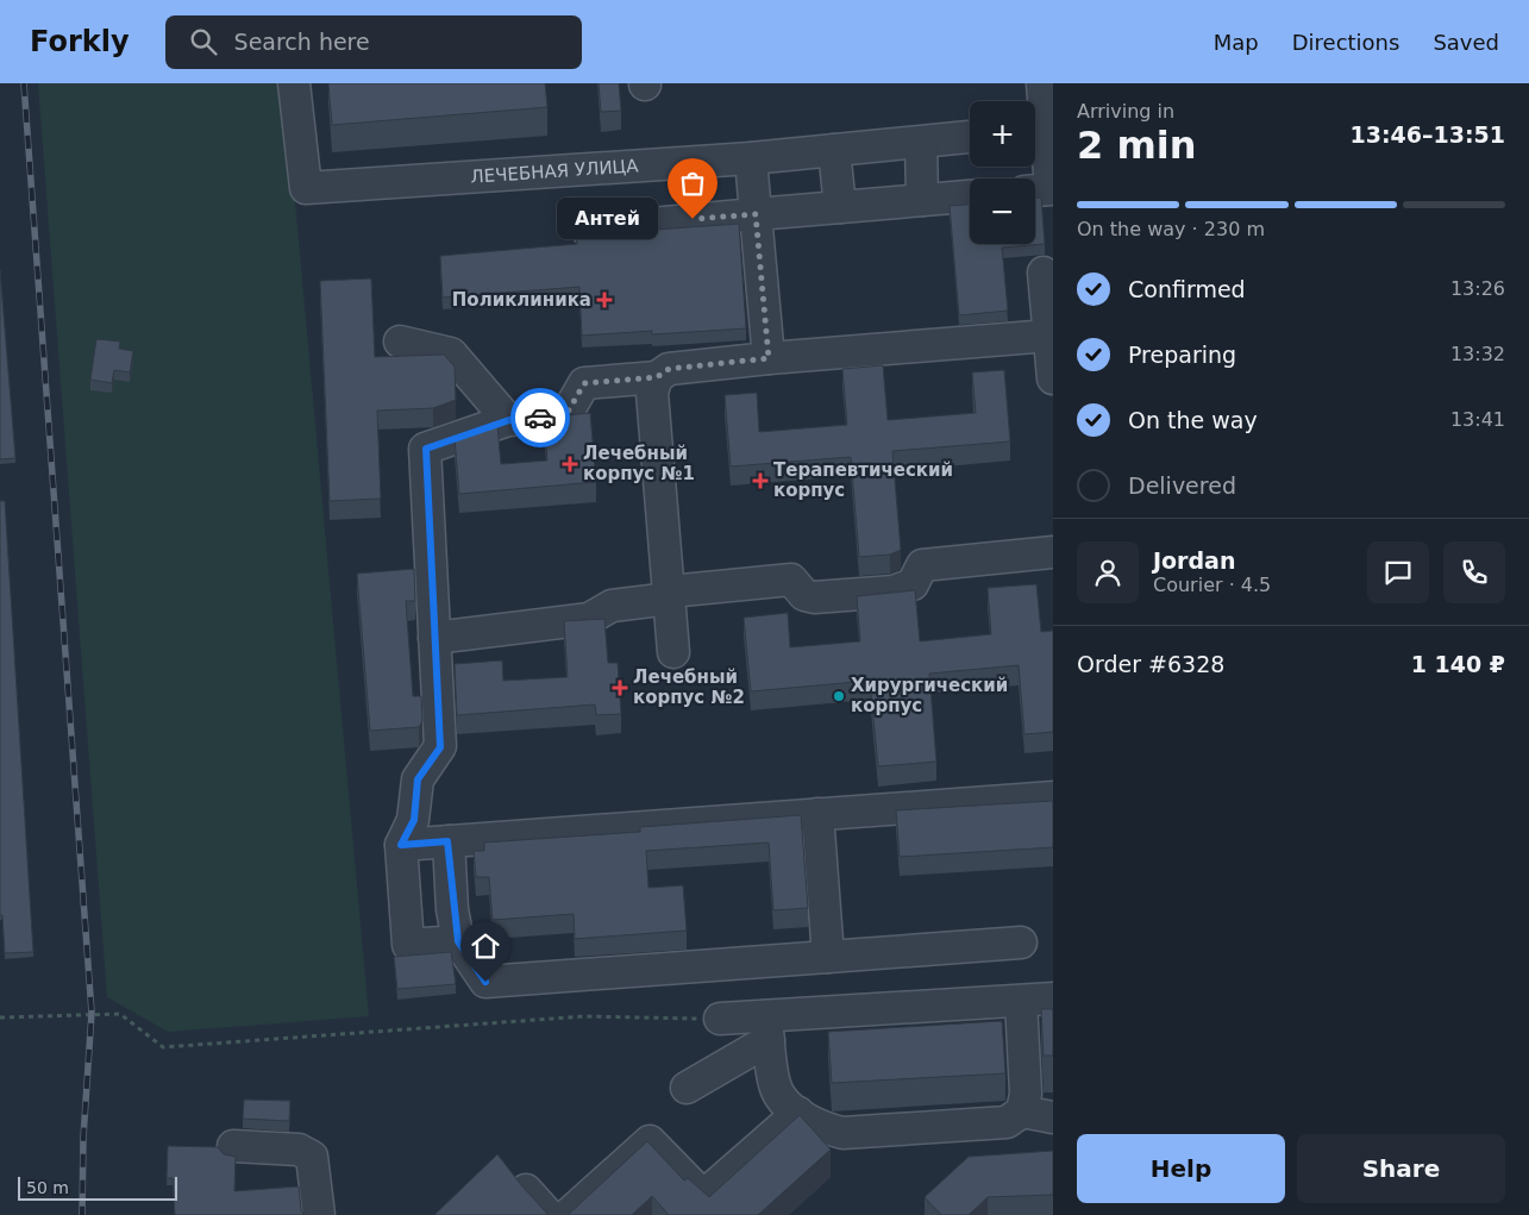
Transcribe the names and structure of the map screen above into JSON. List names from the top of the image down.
{
  "streets": {
    "street": ["ЛЕЧЕБНАЯ УЛИЦА"]
  },
  "places": {
    "other": ["Антей", "Хирургический корпус"],
    "health": [
      "Поликлиника",
      "Лечебный корпус №1",
      "Терапевтический корпус",
      "Лечебный корпус №2"
    ]
  },
  "scale_bar": "50 m",
  "page": {
    "header": "Forkly",
    "search": "Search here",
    "nav": ["Map", "Directions", "Saved"],
    "heading": ["2 min", "Arriving in", "13:46–13:51"],
    "panel": [
      "Jordan",
      "Courier · 4.5",
      "Order #6328",
      "1 140 ₽"
    ],
    "map_buttons": ["+", "−"],
    "bar": "On the way · 230 m",
    "bubble": "Антей",
    "list": [
      ["Confirmed", "13:26"],
      ["Preparing", "13:32"],
      ["On the way", "13:41"],
      "Delivered"
    ],
    "buttons": ["Help", "Share"],
    "scale": "50 m"
  }
}
